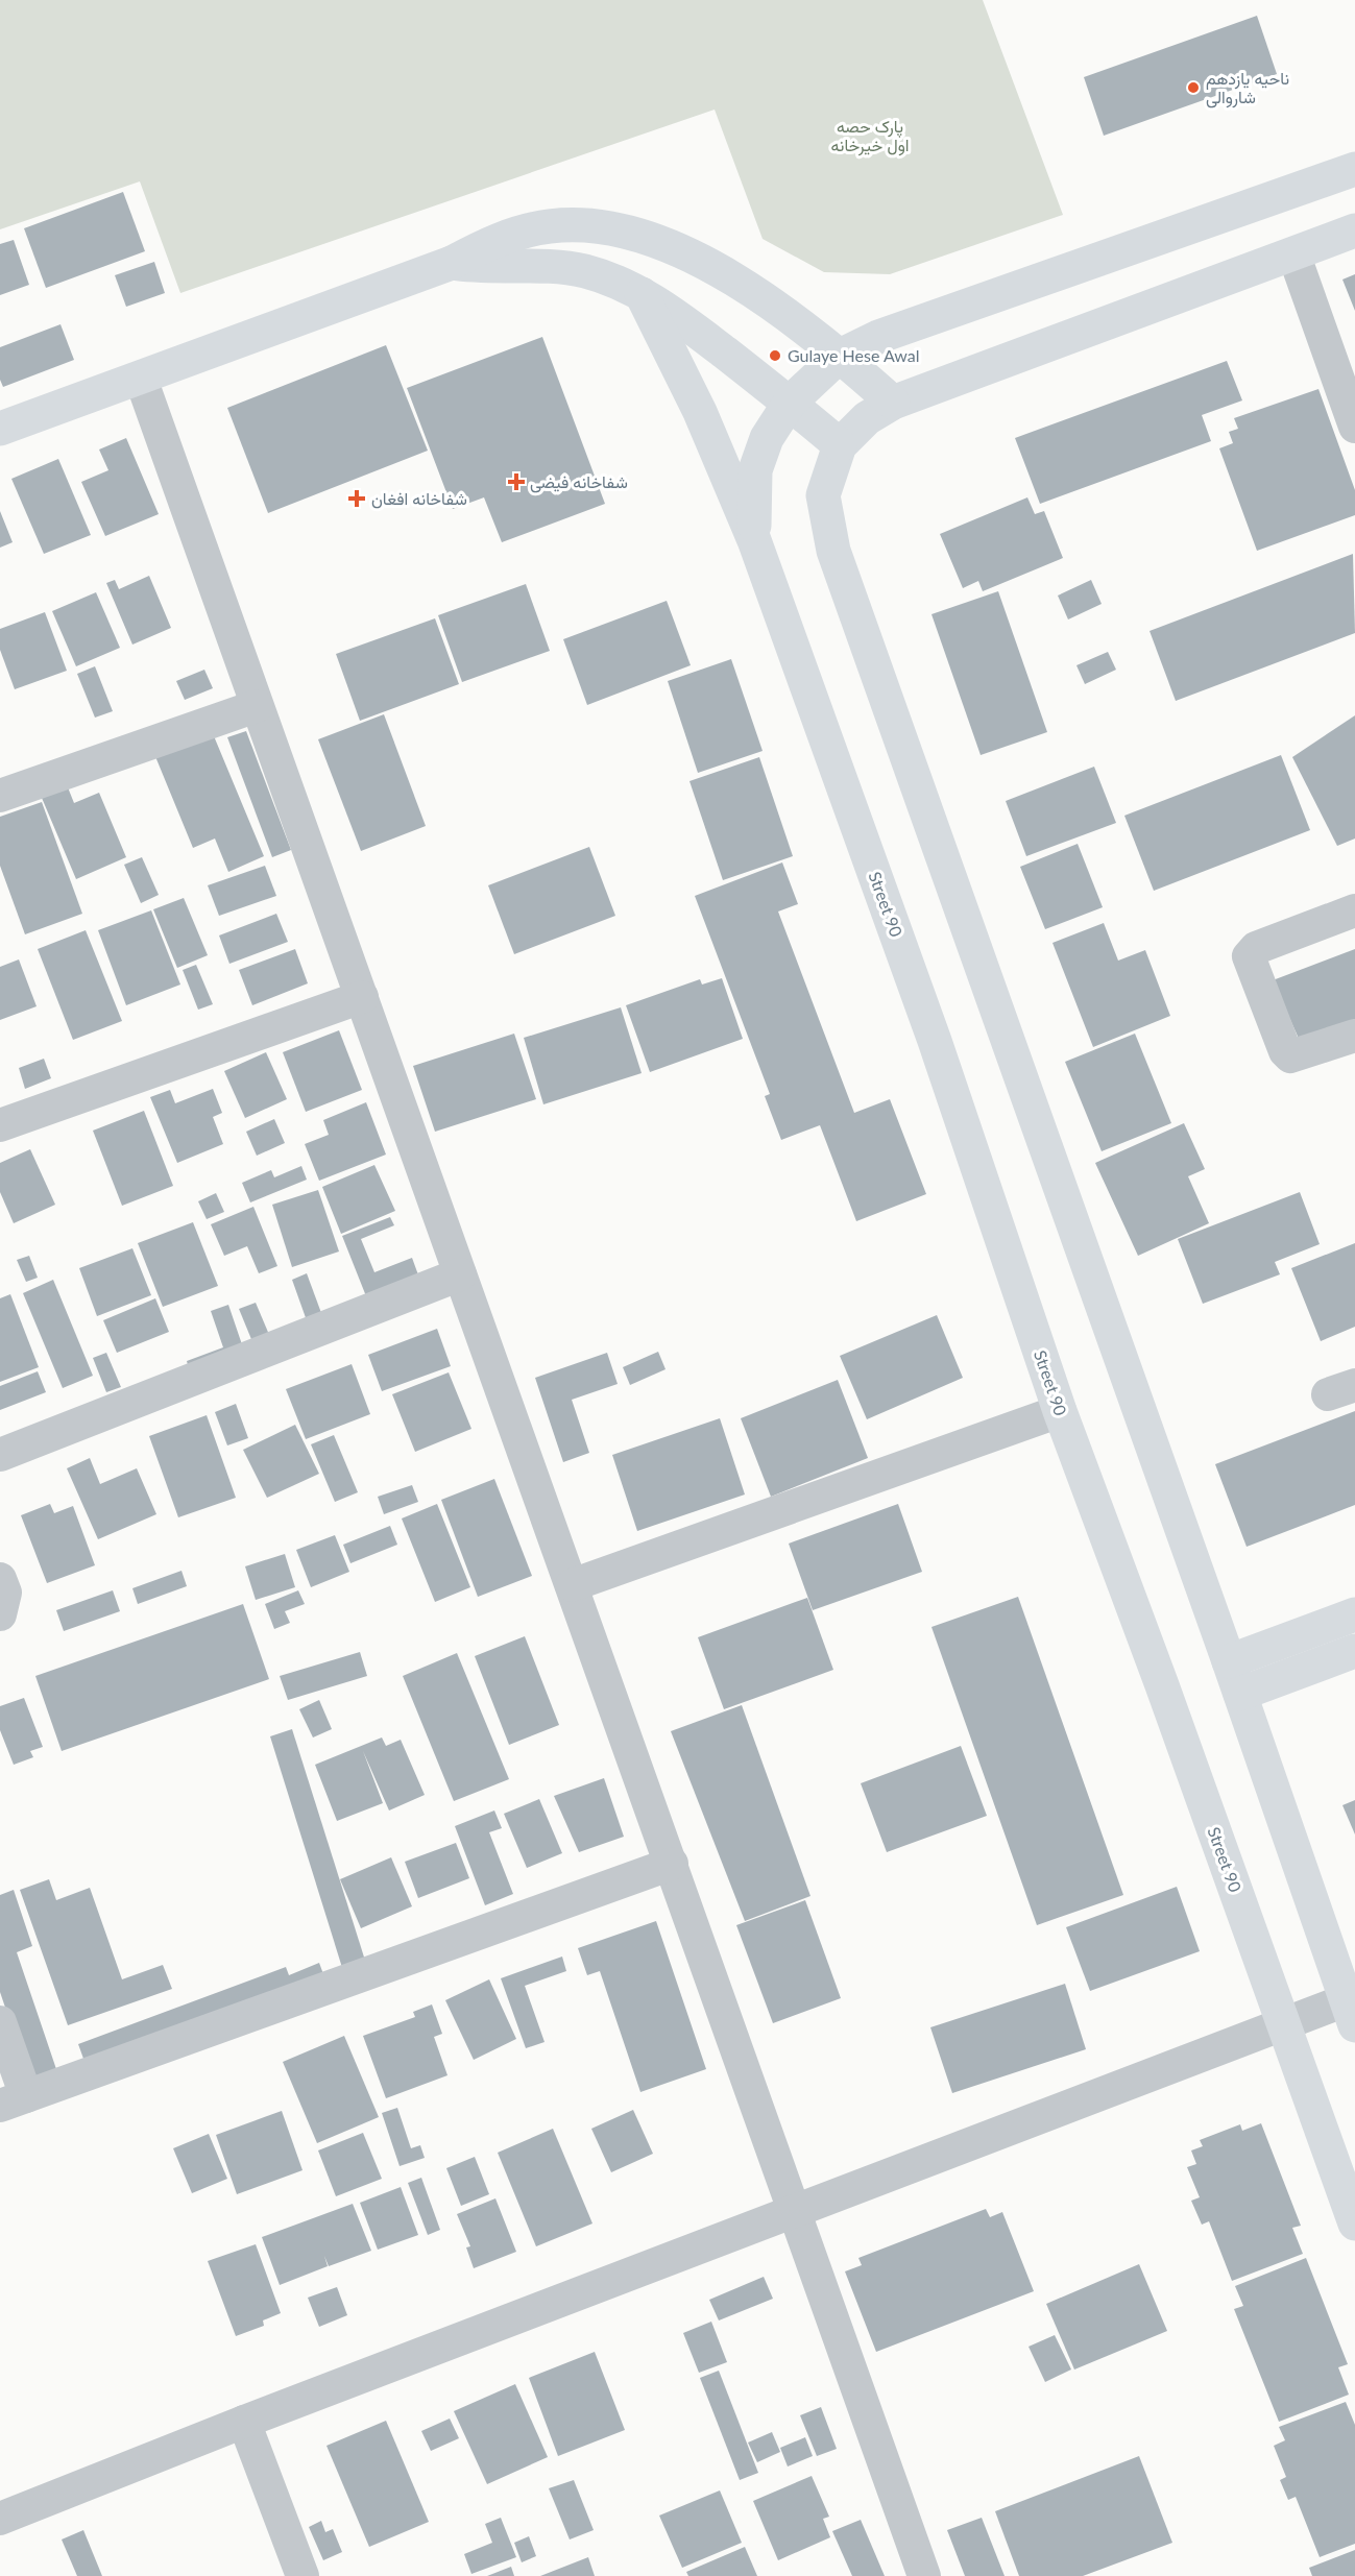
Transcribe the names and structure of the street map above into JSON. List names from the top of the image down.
{
  "streets": {
    "main road": ["Street 90"]
  },
  "parks": ["پارک حصه اول خیرخانه"],
  "places": {
    "other": ["ناحیه یازدهم شاروالی", "Gulaye Hese Awal"],
    "health": ["شفاخانه فیضی", "شفاخانه افغان"]
  }
}
